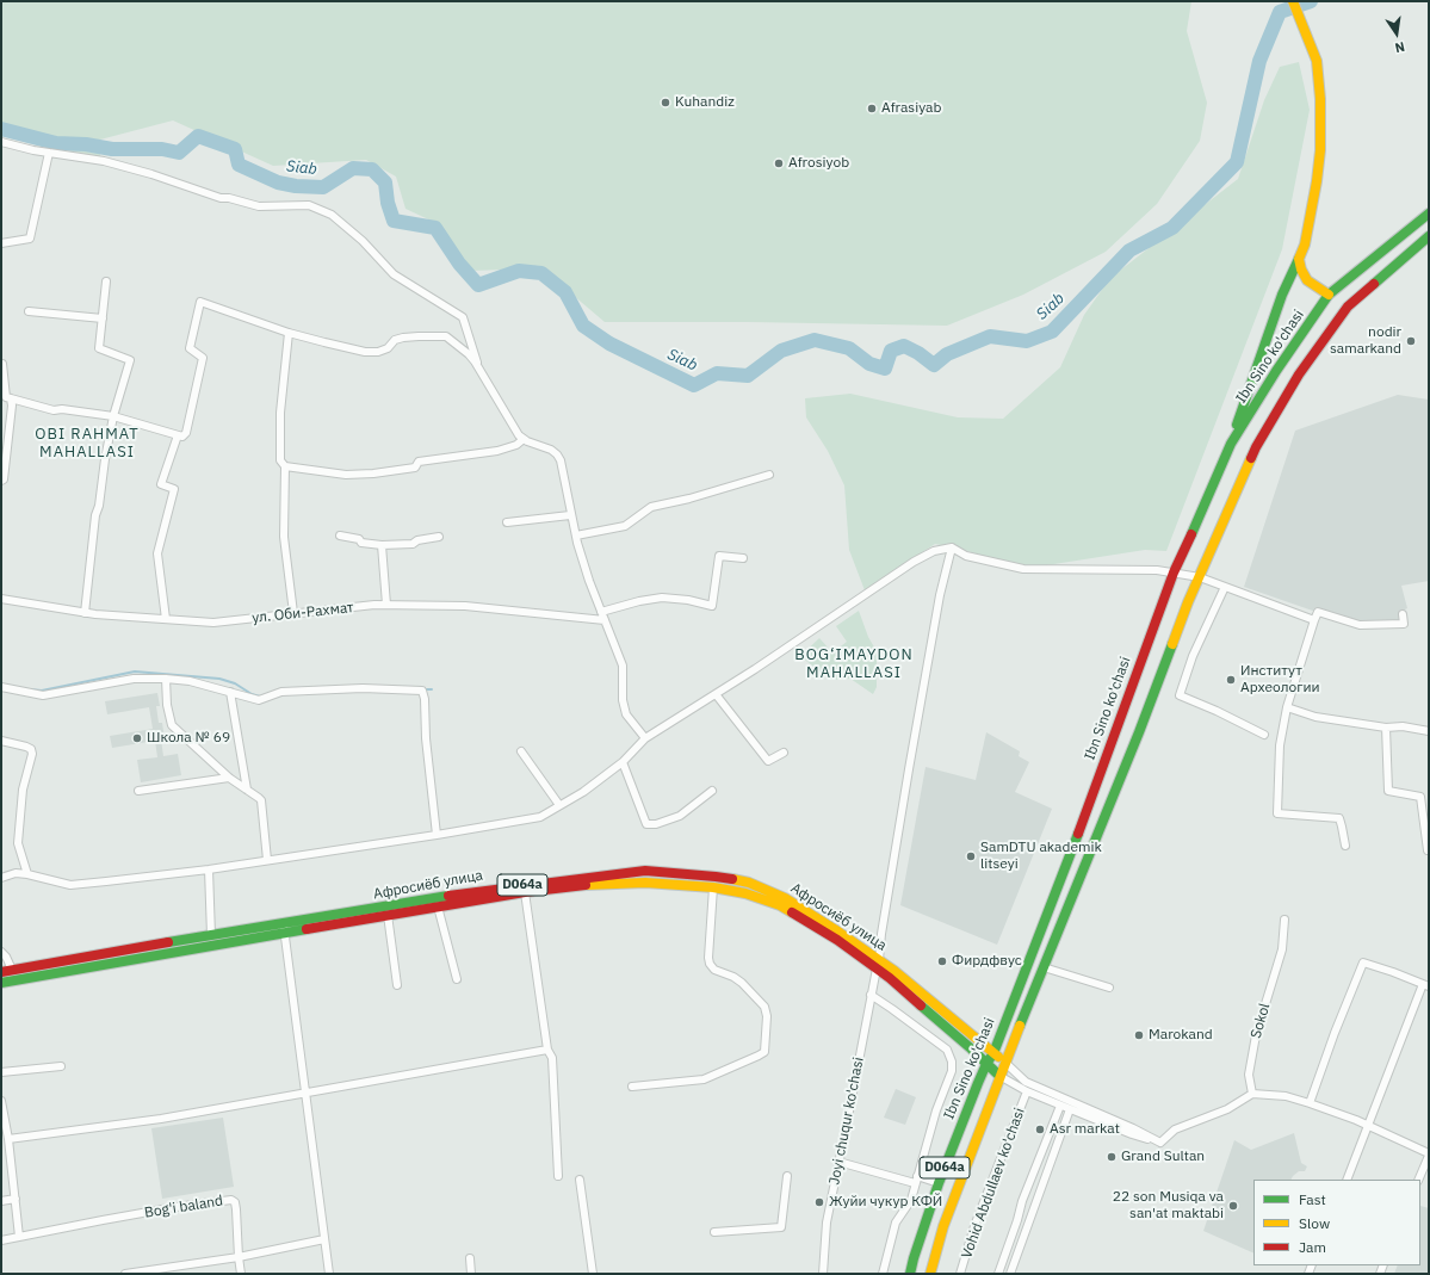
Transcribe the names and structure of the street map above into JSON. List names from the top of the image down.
{
  "streets": {
    "main road": ["Ibn Sino ko'chasi", "Афросиёб улица", "D064a"],
    "street": [
      "ул. Оби-Рахмат",
      "Sokol",
      "Joyi chuqur ko'chasi",
      "Vohid Abdullaev ko'chasi",
      "Bog'i baland"
    ]
  },
  "crossings": [
    ["Ibn Sino ko'chasi", "Афросиёб улица"],
    ["Афросиёб улица", "Joyi chuqur ko'chasi"]
  ],
  "districts": ["OBI RAHMAT MAHALLASI", "BOG‘IMAYDON MAHALLASI"],
  "water": ["Siab"],
  "places": [
    "Kuhandiz",
    "Afrasiyab",
    "Afrosiyob",
    "nodir samarkand",
    "Институт Археологии",
    "Школа № 69",
    "SamDTU akademik litseyi",
    "Фирдфвус",
    "Marokand",
    "Asr markat",
    "Grand Sultan",
    "Жуйи чукур КФЙ",
    "22 son Musiqa va san'at maktabi"
  ],
  "legend": ["Fast", "Slow", "Jam"],
  "north": "bottom"
}
